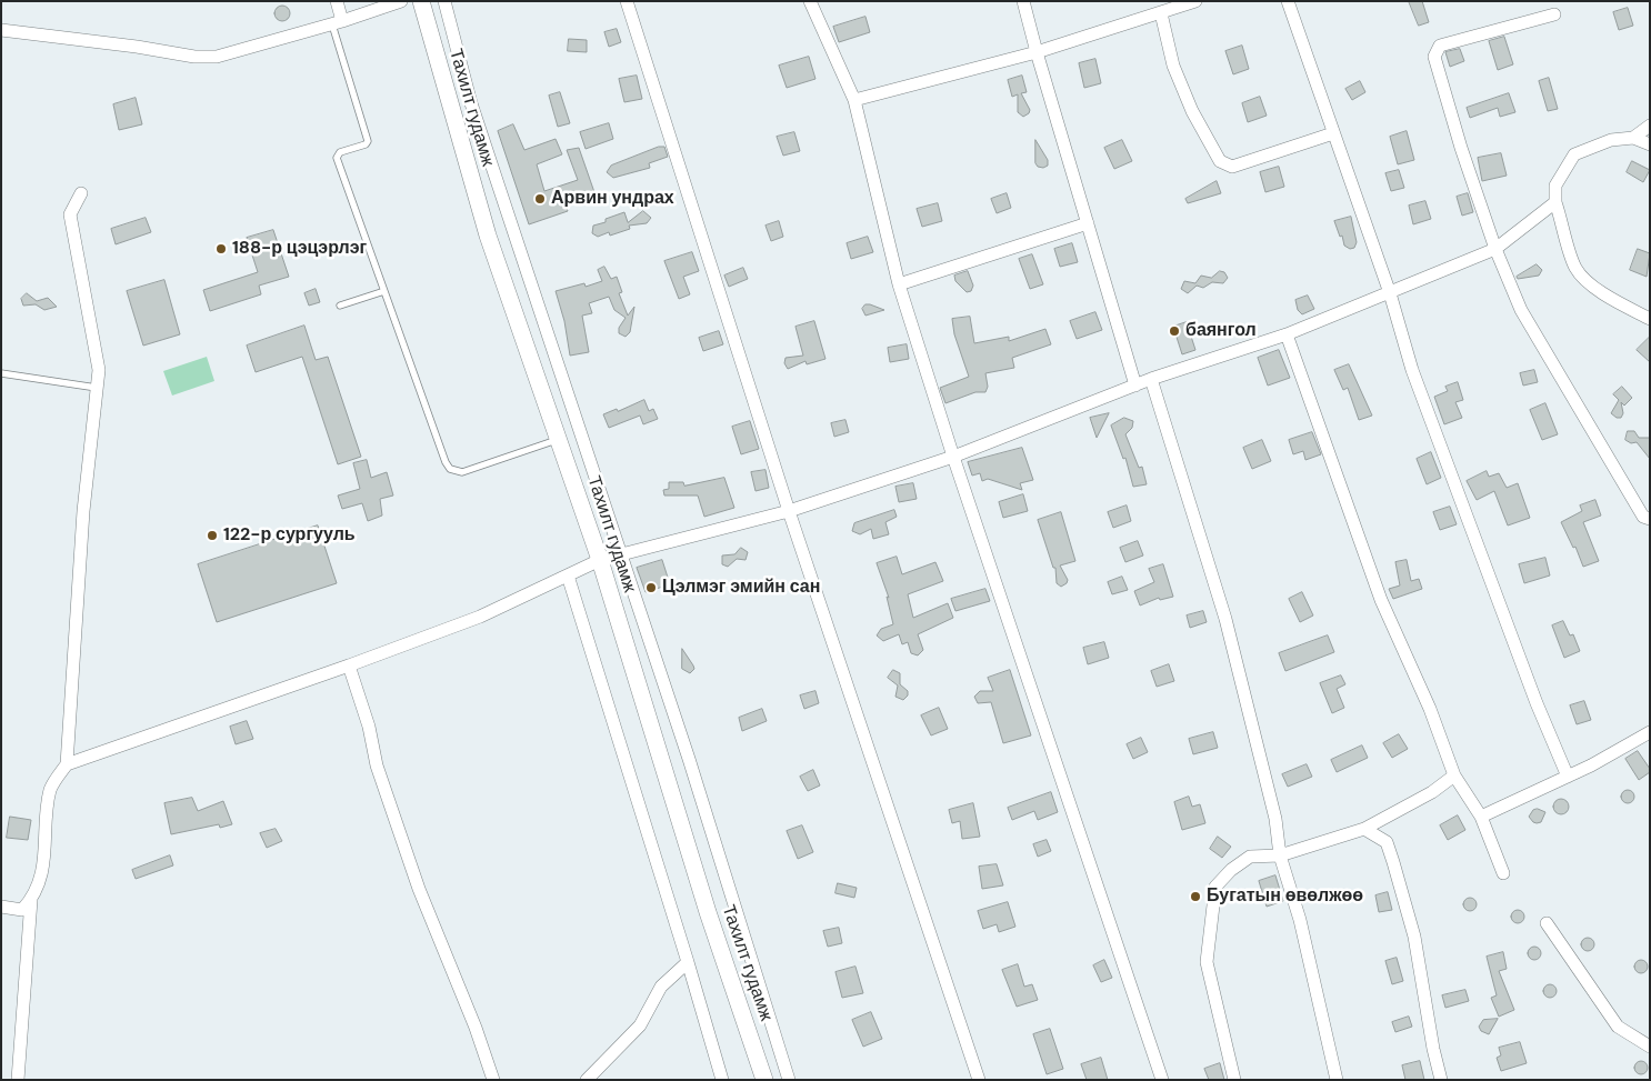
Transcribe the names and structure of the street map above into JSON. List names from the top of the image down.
{
  "streets": {
    "main road": ["Тахилт гудамж"]
  },
  "places": [
    "Арвин ундрах",
    "188-р цэцэрлэг",
    "баянгол",
    "122-р сургууль",
    "Цэлмэг эмийн сан",
    "Бугатын өвөлжөө"
  ]
}
